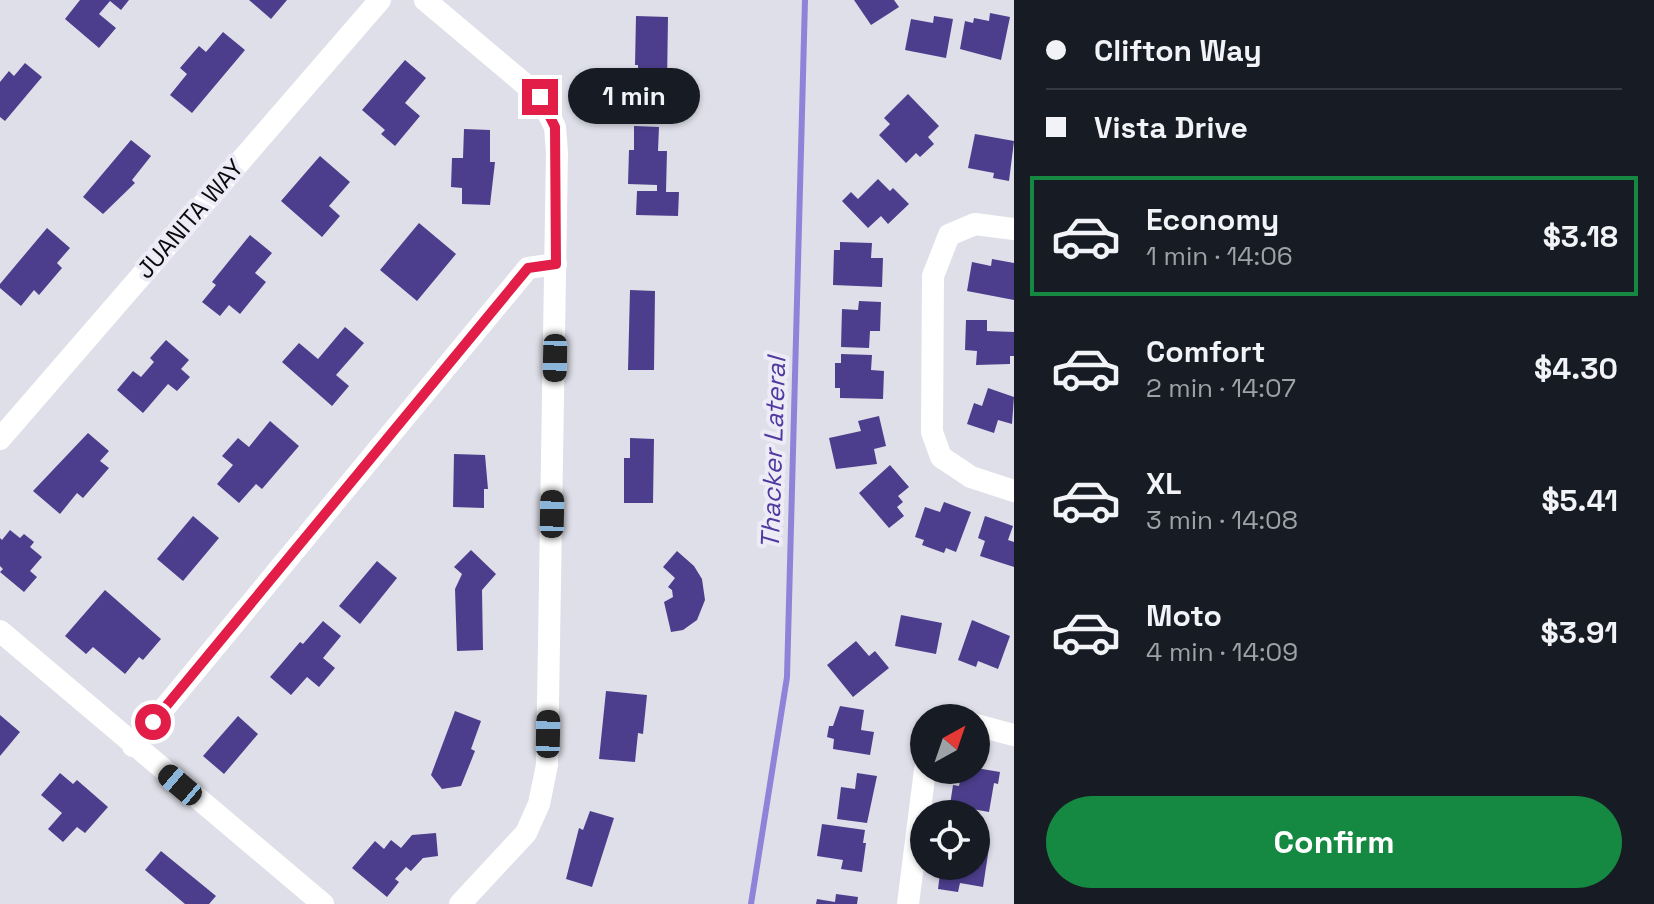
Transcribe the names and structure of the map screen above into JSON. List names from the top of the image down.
{
  "streets": {
    "street": ["JUANITA WAY"]
  },
  "water": ["Thacker Lateral"],
  "north": "top right",
  "page": {
    "banner": ["Clifton Way", "Vista Drive"],
    "bubble": "1 min",
    "list": [
      {
        "name": "Economy",
        "note": "1 min · 14:06",
        "value": "$3.18"
      },
      {
        "name": "Comfort",
        "note": "2 min · 14:07",
        "value": "$4.30"
      },
      {
        "name": "XL",
        "note": "3 min · 14:08",
        "value": "$5.41"
      },
      {
        "name": "Moto",
        "note": "4 min · 14:09",
        "value": "$3.91"
      }
    ],
    "buttons": "Confirm"
  }
}
